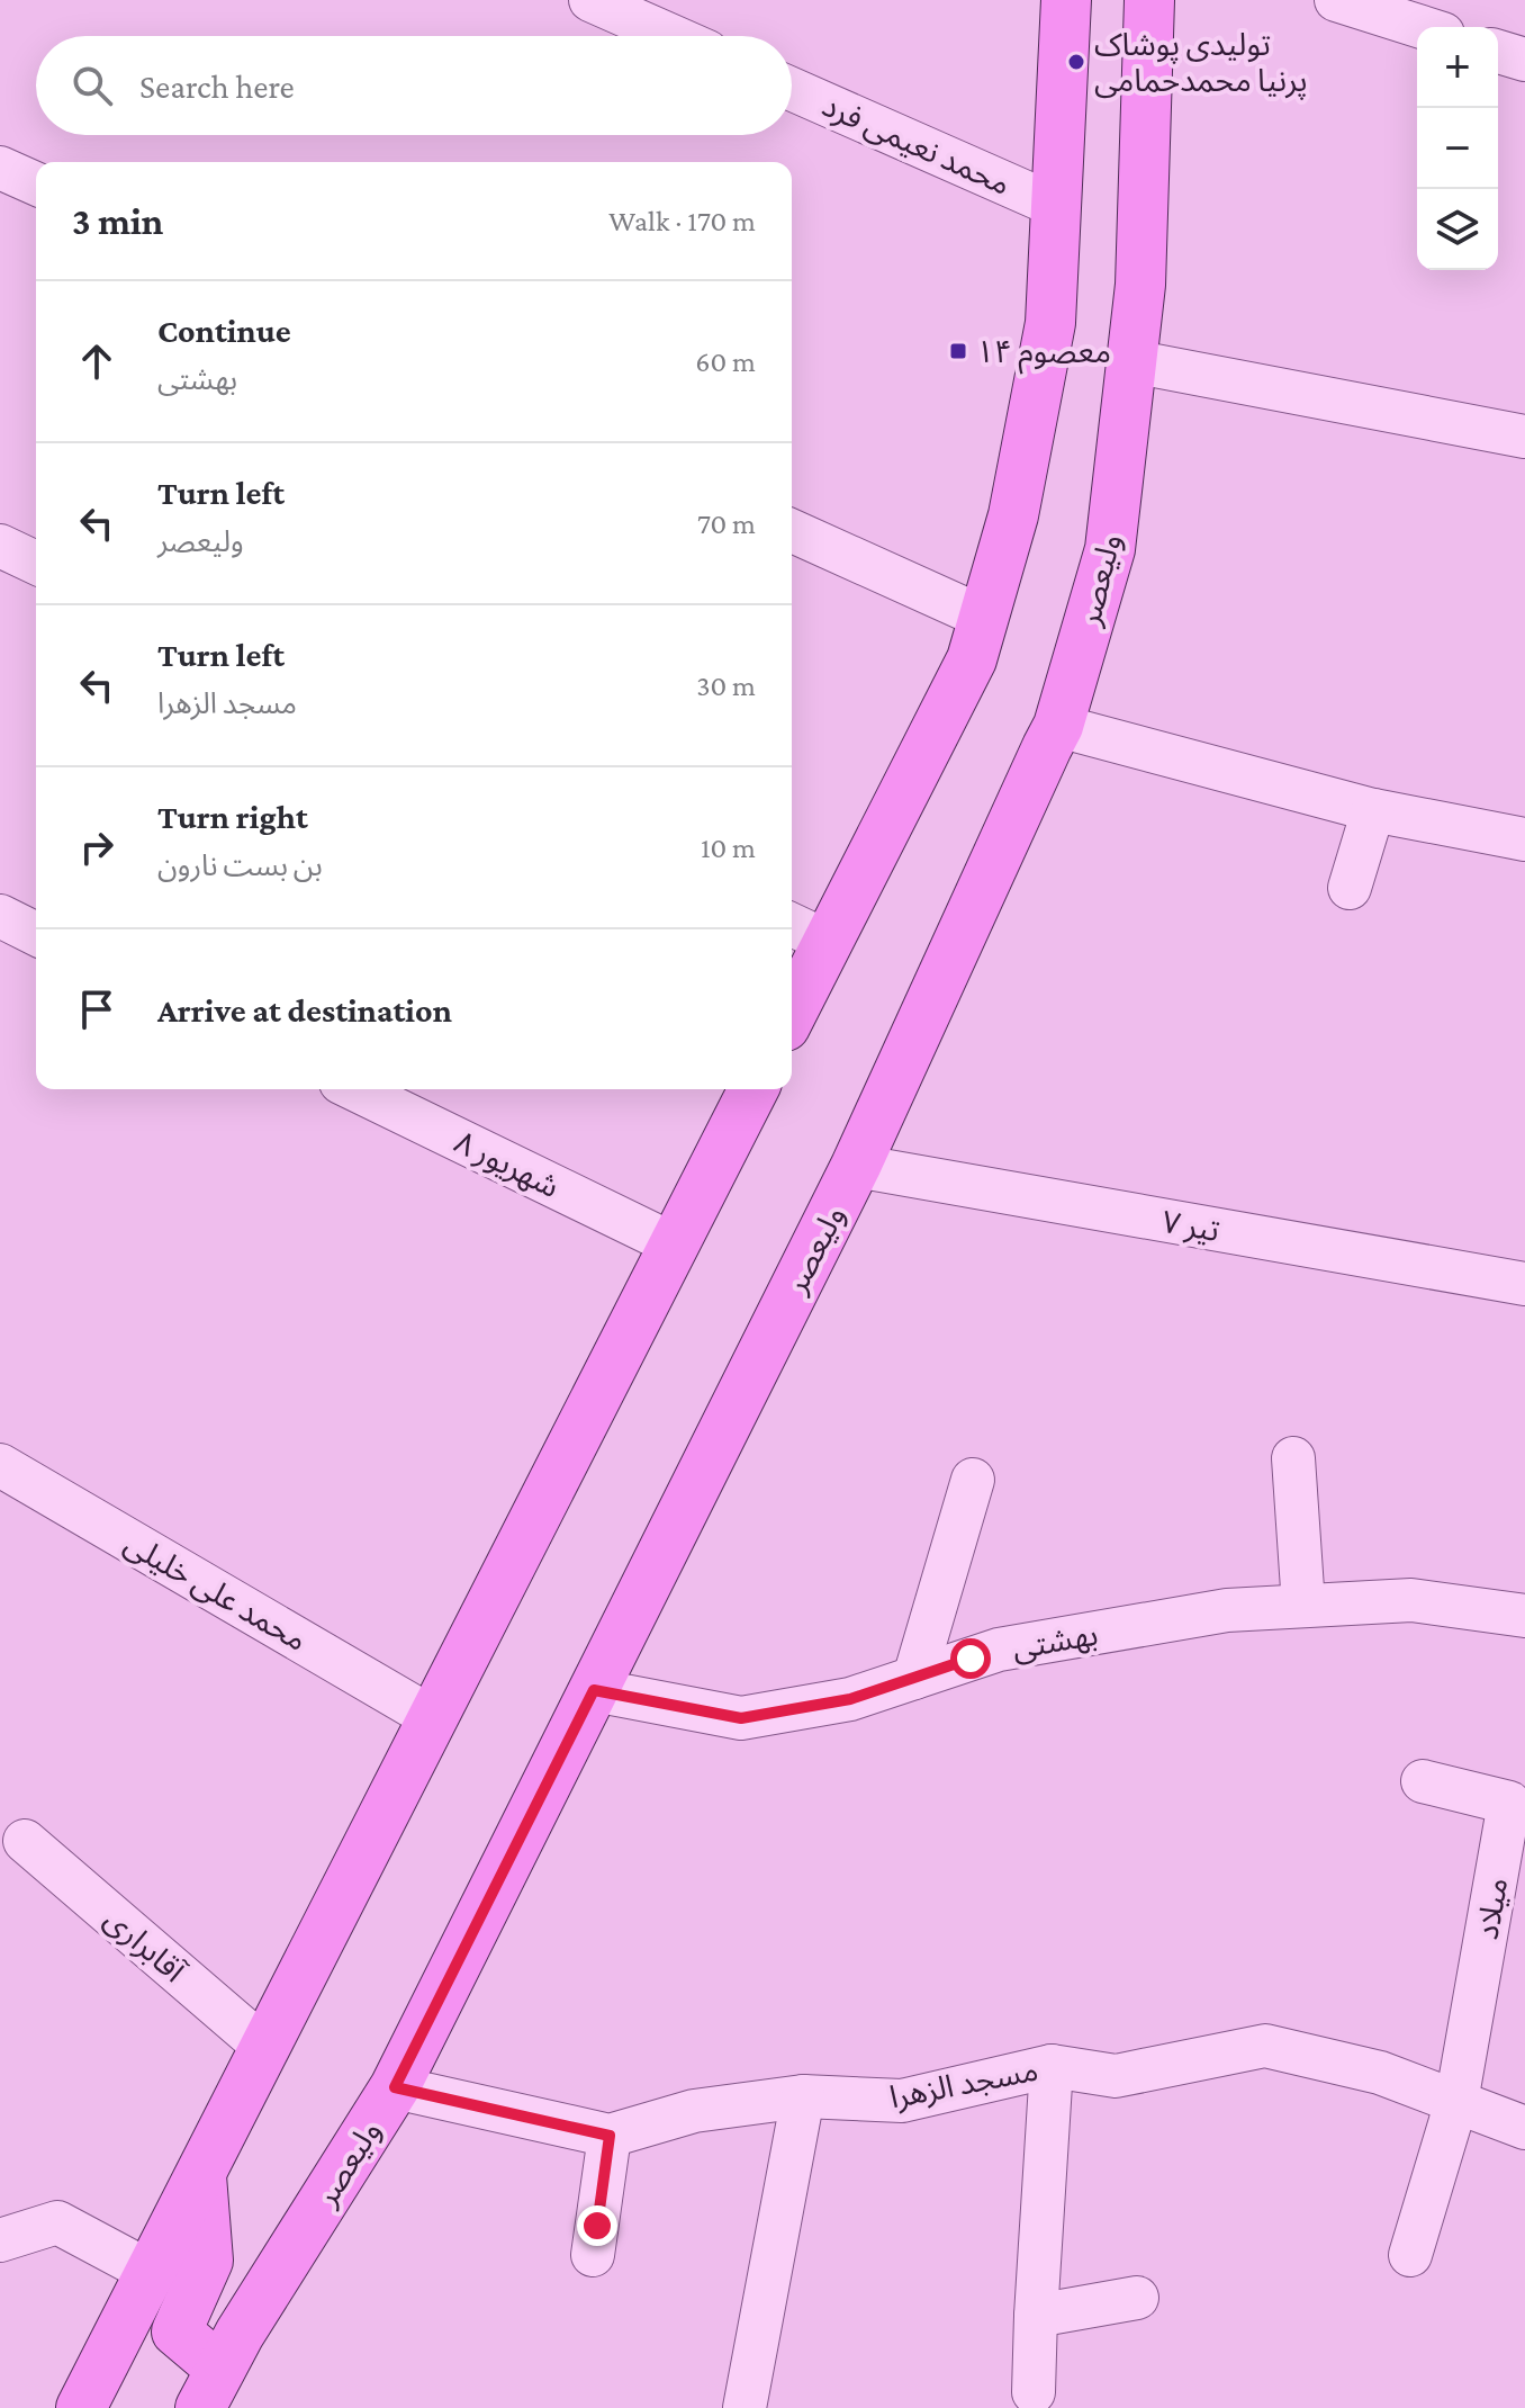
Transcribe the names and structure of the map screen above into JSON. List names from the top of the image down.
{
  "streets": {
    "main road": ["ولیعصر"],
    "street": [
      "محمد نعیمی فرد",
      "۸ شهریور",
      "۷ تیر",
      "محمد علی خلیلی",
      "بهشتی",
      "میلاد",
      "آقابراری",
      "مسجد الزهرا"
    ]
  },
  "crossings": [
    ["ولیعصر", "۷ تیر"],
    ["ولیعصر", "بهشتی"],
    ["ولیعصر", "مسجد الزهرا"],
    ["میلاد", "مسجد الزهرا"]
  ],
  "places": {
    "other": ["تولیدی پوشاک پرنیا محمدحمامی"],
    "transit": ["۱۴ معصوم"]
  },
  "page": {
    "map_buttons": ["+", "−"],
    "search": "Search here",
    "heading": ["3 min", "Walk · 170 m"],
    "list": [
      ["Continue", "بهشتی", "60 m"],
      ["Turn left", "ولیعصر", "70 m"],
      ["Turn left", "مسجد الزهرا", "30 m"],
      ["Turn right", "بن بست نارون", "10 m"],
      "Arrive at destination"
    ]
  }
}
